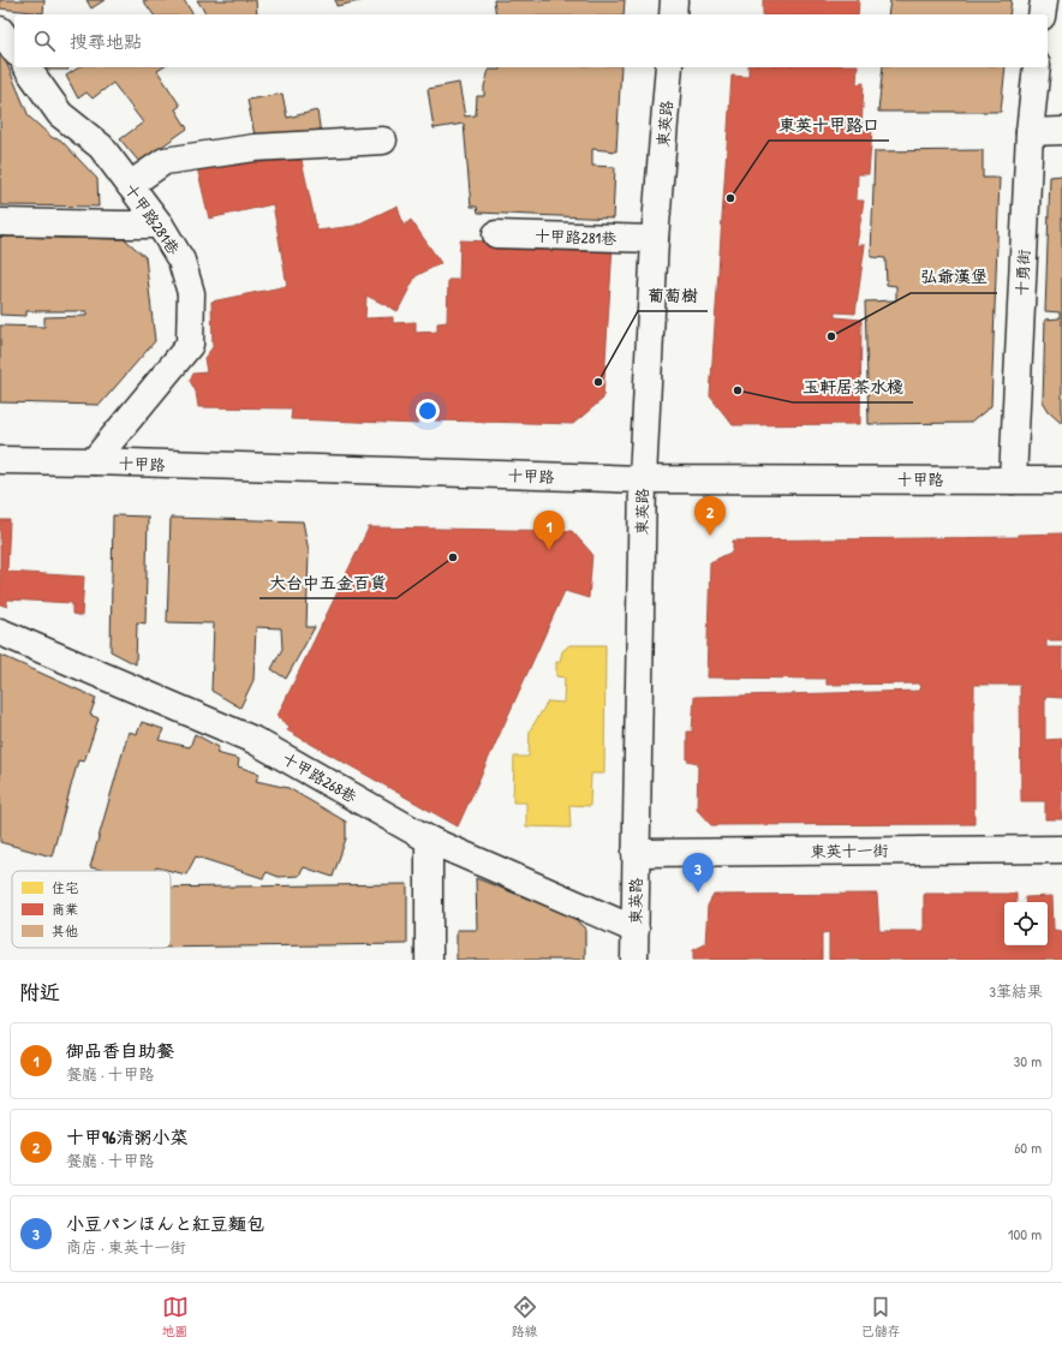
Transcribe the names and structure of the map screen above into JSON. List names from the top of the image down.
{
  "streets": {
    "street": [
      "東英路",
      "十甲路281巷",
      "十勇街",
      "十甲路",
      "十甲路268巷",
      "東英十一街"
    ]
  },
  "crossings": [
    ["東英路", "十甲路281巷"],
    ["東英路", "十甲路"],
    ["東英路", "十甲路268巷"],
    ["東英路", "東英十一街"],
    ["十甲路281巷", "十甲路"],
    ["十勇街", "十甲路"]
  ],
  "places": [
    "東英十甲路口",
    "弘爺漢堡",
    "葡萄樹",
    "玉軒居茶水棧",
    "大台中五金百貨"
  ],
  "legend": ["住宅", "商業", "其他"],
  "page": {
    "search": "搜尋地點",
    "pins": ["2", "1", "3"],
    "heading": ["附近", "3筆結果"],
    "list": [
      {
        "mark": "1",
        "name": "御品香自助餐",
        "note": "餐廳 · 十甲路",
        "value": "30 m"
      },
      {
        "mark": "2",
        "name": "十甲96清粥小菜",
        "note": "餐廳 · 十甲路",
        "value": "60 m"
      },
      {
        "mark": "3",
        "name": "小豆パンほんと紅豆麵包",
        "note": "商店 · 東英十一街",
        "value": "100 m"
      }
    ],
    "nav": ["地圖", "路線", "已儲存"]
  }
}
